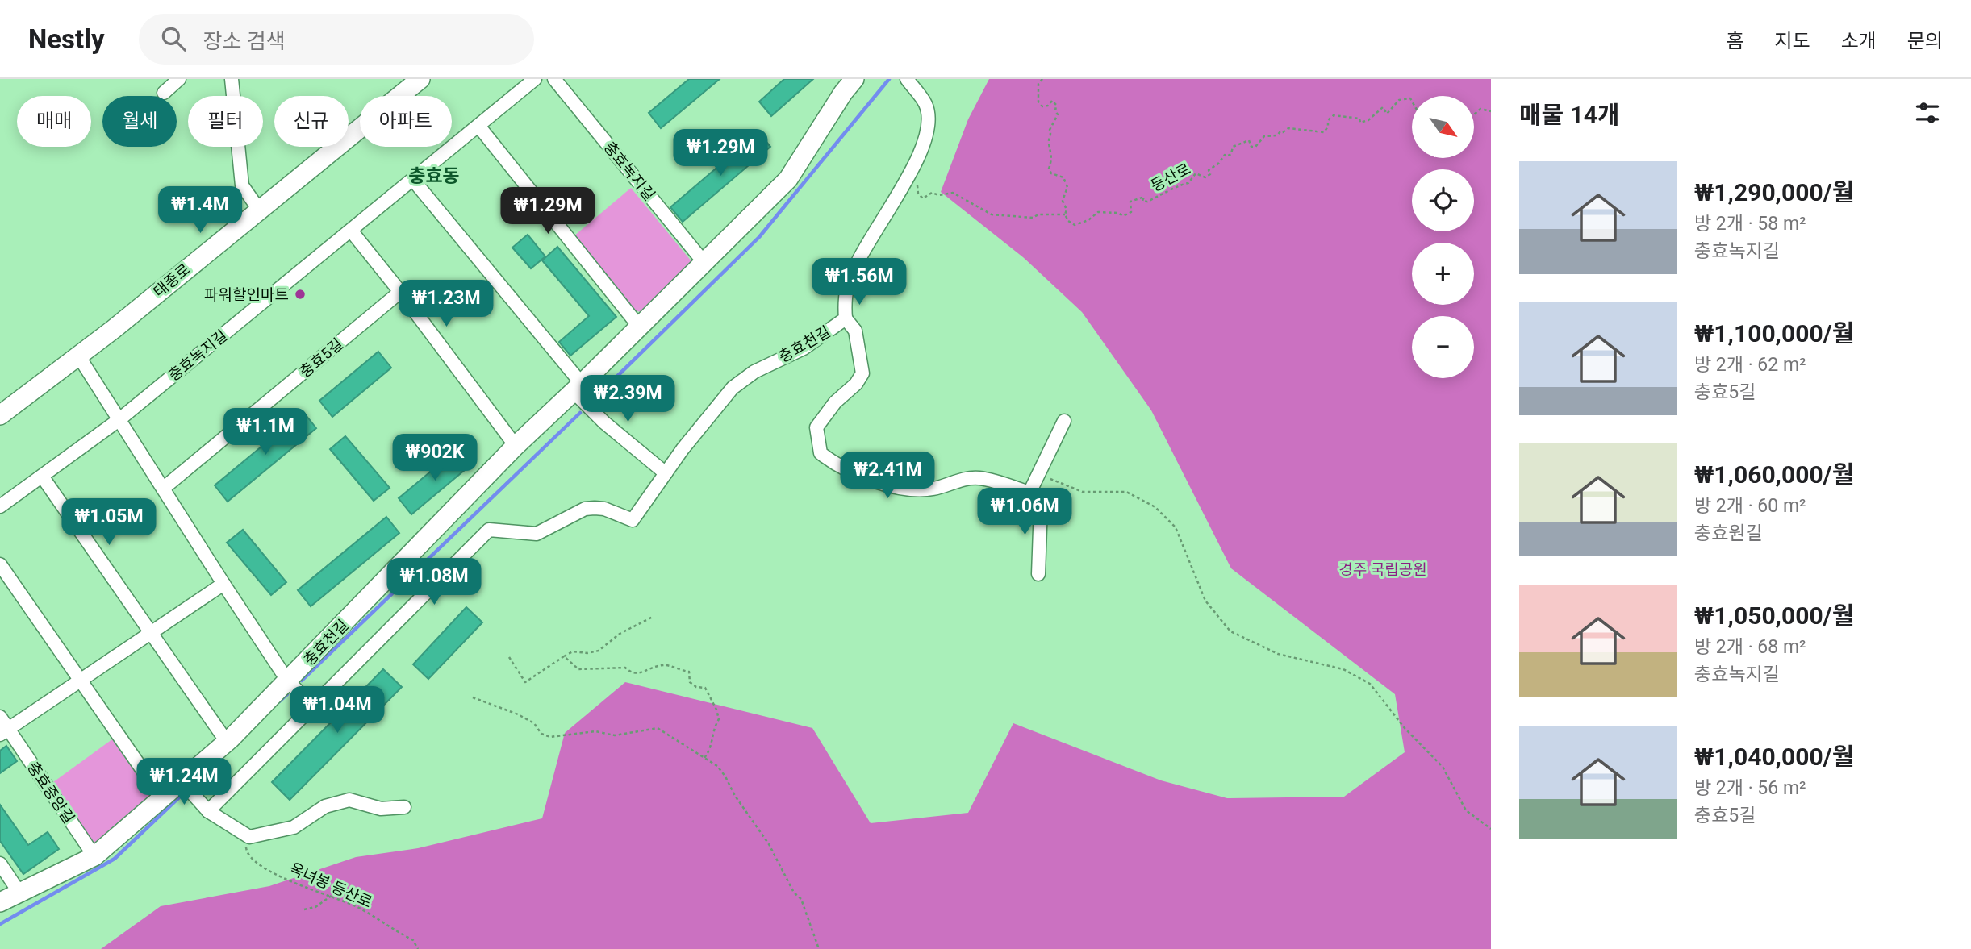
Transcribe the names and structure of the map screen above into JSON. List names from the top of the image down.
{
  "streets": {
    "street": [
      "충효녹지길",
      "태종로",
      "충효천길",
      "충효5길",
      "충효중앙길"
    ],
    "path": ["등산로", "옥녀봉 등산로"]
  },
  "crossings": [
    ["충효녹지길", "충효천길"],
    ["충효천길", "충효중앙길"]
  ],
  "districts": ["충효동"],
  "parks": ["경주 국립공원"],
  "places": ["파워할인마트"],
  "north": "bottom right",
  "page": {
    "header": "Nestly",
    "search": "장소 검색",
    "nav": [
      "홈",
      "지도",
      "소개",
      "문의"
    ],
    "heading": "매물 14개",
    "map_buttons": ["+", "−"],
    "chip": [
      "매매",
      "월세",
      "필터",
      "신규",
      "아파트"
    ],
    "price": [
      "₩1.29M",
      "₩1.4M",
      "₩1.29M",
      "₩1.56M",
      "₩1.23M",
      "₩2.39M",
      "₩1.1M",
      "₩902K",
      "₩2.41M",
      "₩1.06M",
      "₩1.05M",
      "₩1.08M",
      "₩1.04M",
      "₩1.24M"
    ],
    "list": [
      {
        "name": "₩1,290,000/월",
        "note": "방 2개 · 58 m² · 충효녹지길"
      },
      {
        "name": "₩1,100,000/월",
        "note": "방 2개 · 62 m² · 충효5길"
      },
      {
        "name": "₩1,060,000/월",
        "note": "방 2개 · 60 m² · 충효원길"
      },
      {
        "name": "₩1,050,000/월",
        "note": "방 2개 · 68 m² · 충효녹지길"
      },
      {
        "name": "₩1,040,000/월",
        "note": "방 2개 · 56 m² · 충효5길"
      }
    ]
  }
}
